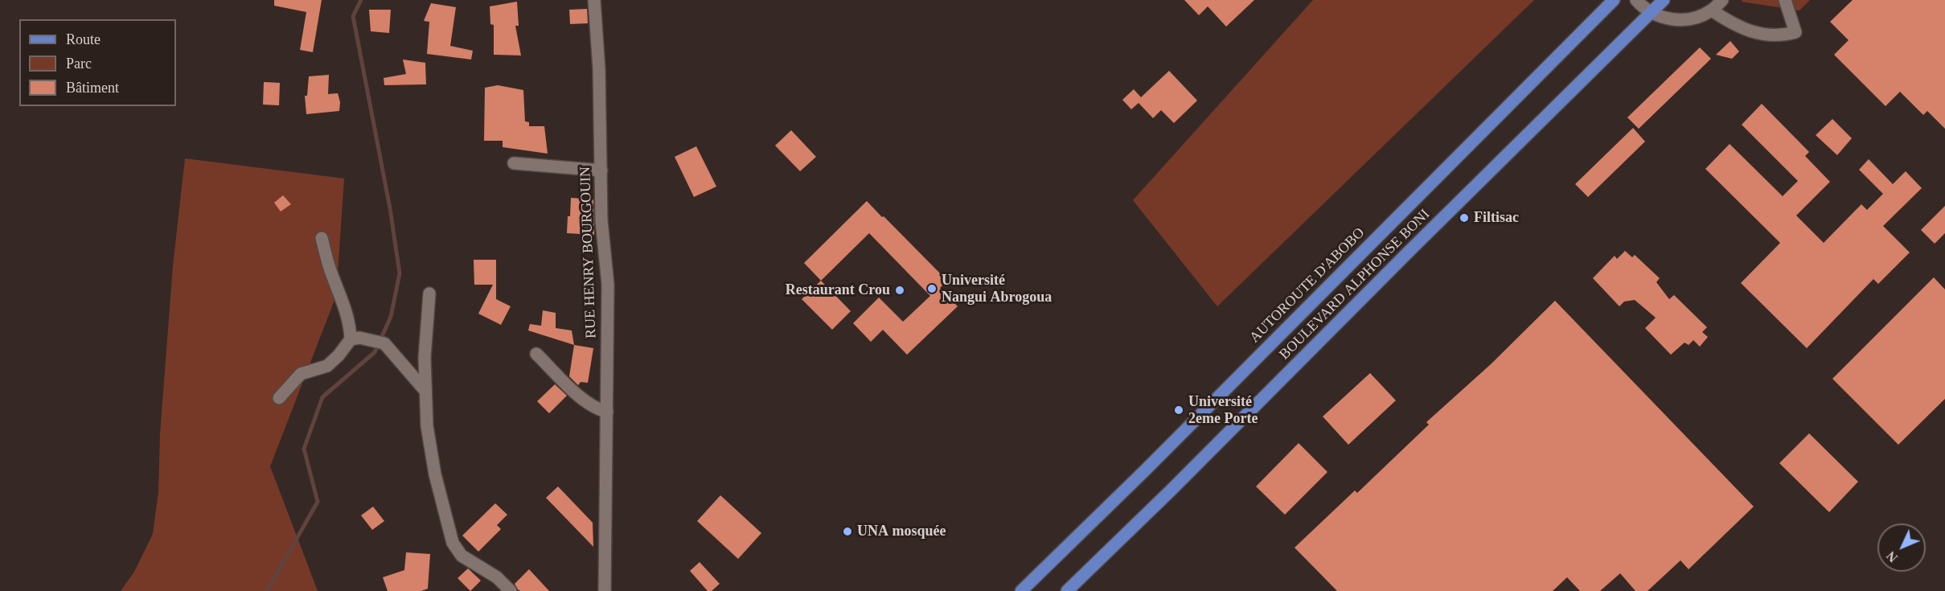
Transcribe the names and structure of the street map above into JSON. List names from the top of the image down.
{
  "streets": {
    "main road": ["BOULEVARD ALPHONSE BONI", "AUTOROUTE D'ABOBO"],
    "street": ["RUE HENRY BOURGOUIN"]
  },
  "places": [
    "Filtisac",
    "Université Nangui Abrogoua",
    "Restaurant Crou",
    "Université 2eme Porte",
    "UNA mosquée"
  ],
  "legend": ["Route", "Parc", "Bâtiment"],
  "north": "bottom left"
}
